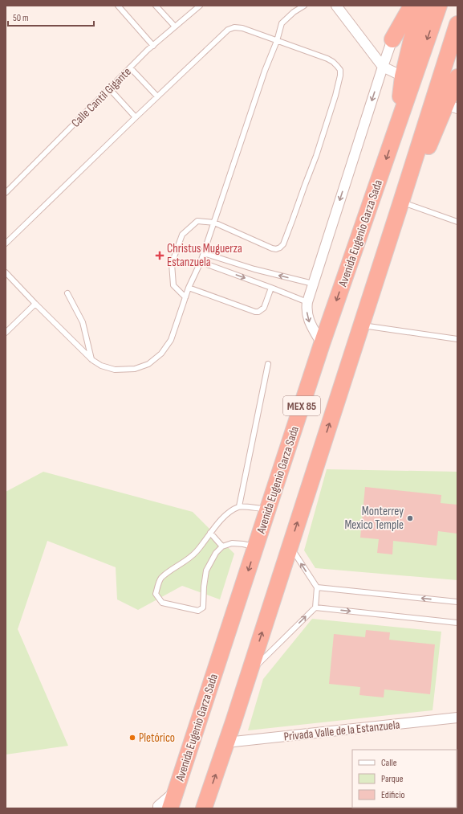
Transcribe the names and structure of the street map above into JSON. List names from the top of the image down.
{
  "streets": {
    "highway": ["Avenida Eugenio Garza Sada", "MEX 85"],
    "street": ["Privada Valle de la Estanzuela"],
    "lane": ["Calle Cantil Gigante"]
  },
  "crossings": [
    ["MEX 85", "Privada Valle de la Estanzuela"]
  ],
  "places": {
    "health": ["Christus Muguerza Estanzuela"],
    "other": ["Monterrey Mexico Temple", "Pletórico"]
  },
  "legend": ["Calle", "Parque", "Edificio"],
  "scale_bar": "50 m"
}
